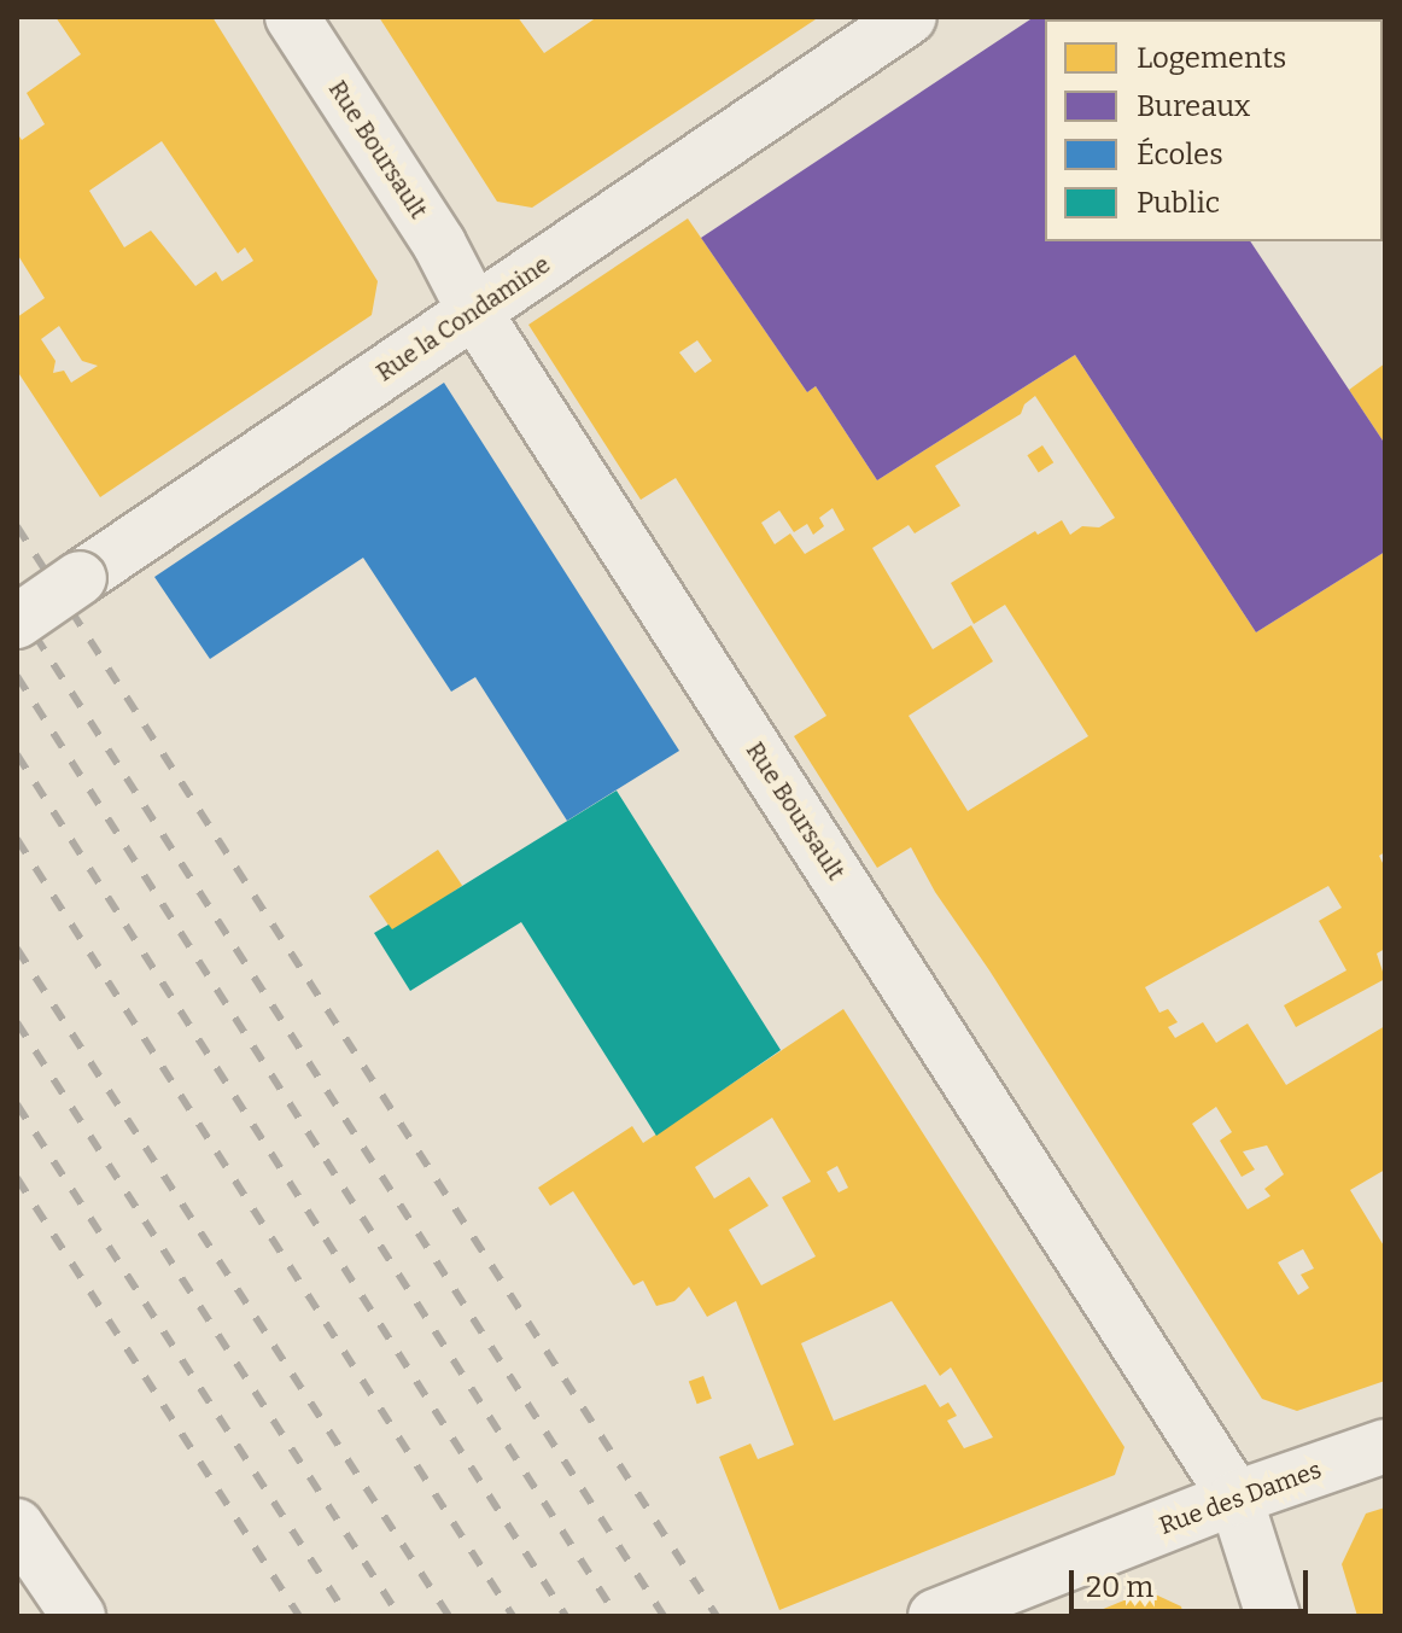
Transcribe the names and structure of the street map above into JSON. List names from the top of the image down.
{
  "streets": {
    "street": ["Rue Boursault", "Rue la Condamine", "Rue des Dames"]
  },
  "crossings": [
    ["Rue Boursault", "Rue la Condamine"],
    ["Rue Boursault", "Rue des Dames"]
  ],
  "legend": [
    "Logements",
    "Bureaux",
    "Écoles",
    "Public"
  ],
  "scale_bar": "20 m"
}
